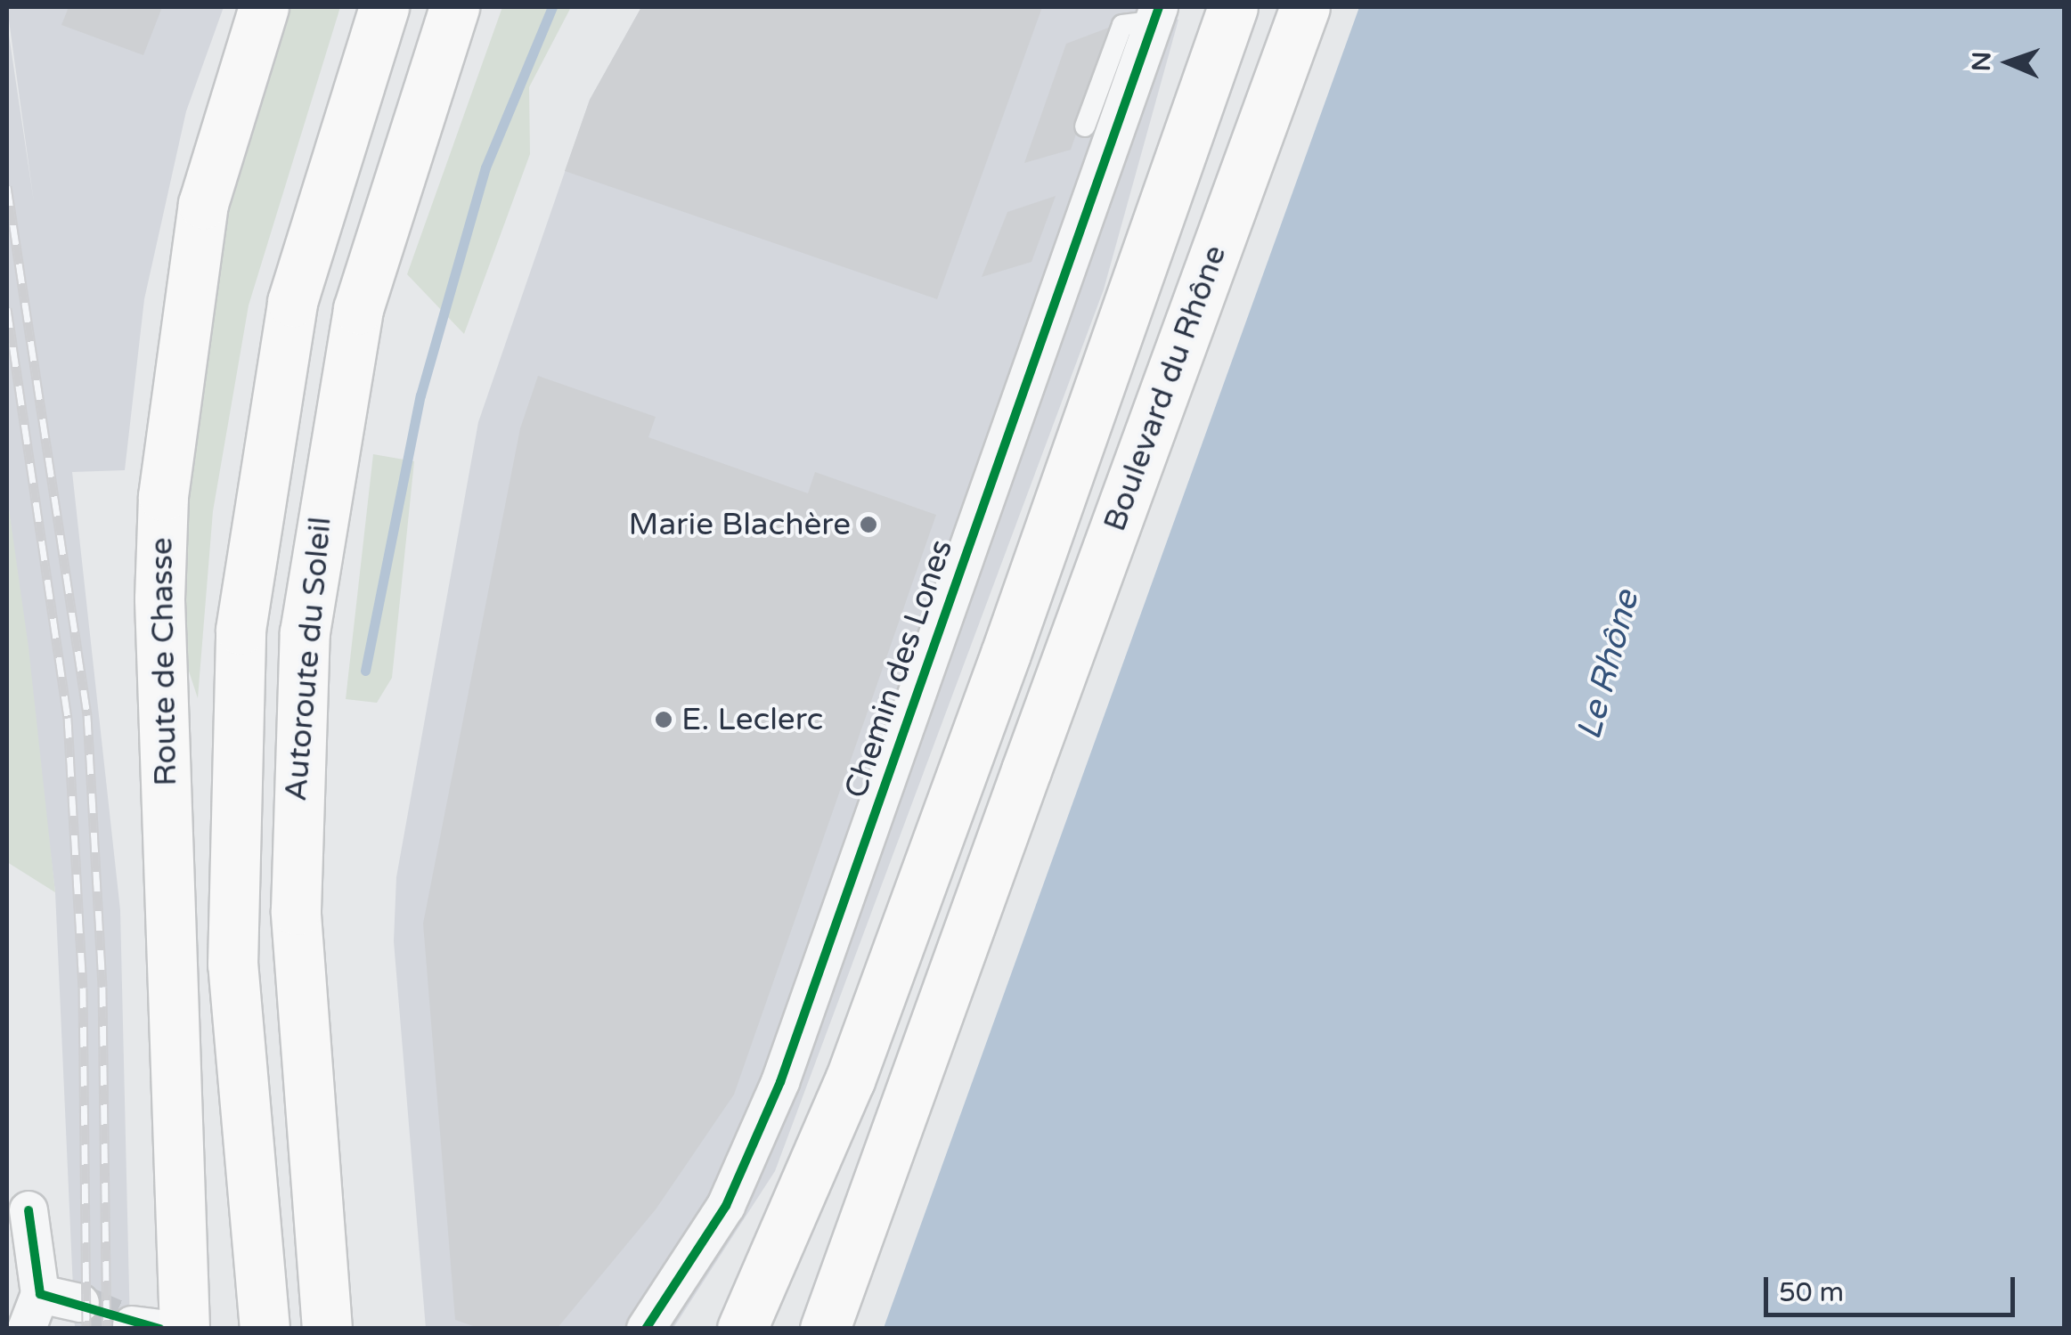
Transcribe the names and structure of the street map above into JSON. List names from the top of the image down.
{
  "streets": {
    "main road": ["Boulevard du Rhône", "Autoroute du Soleil", "Route de Chasse"],
    "street": ["Chemin des Lones"]
  },
  "water": ["Le Rhône"],
  "places": ["Marie Blachère", "E. Leclerc"],
  "scale_bar": "50 m",
  "north": "left"
}
